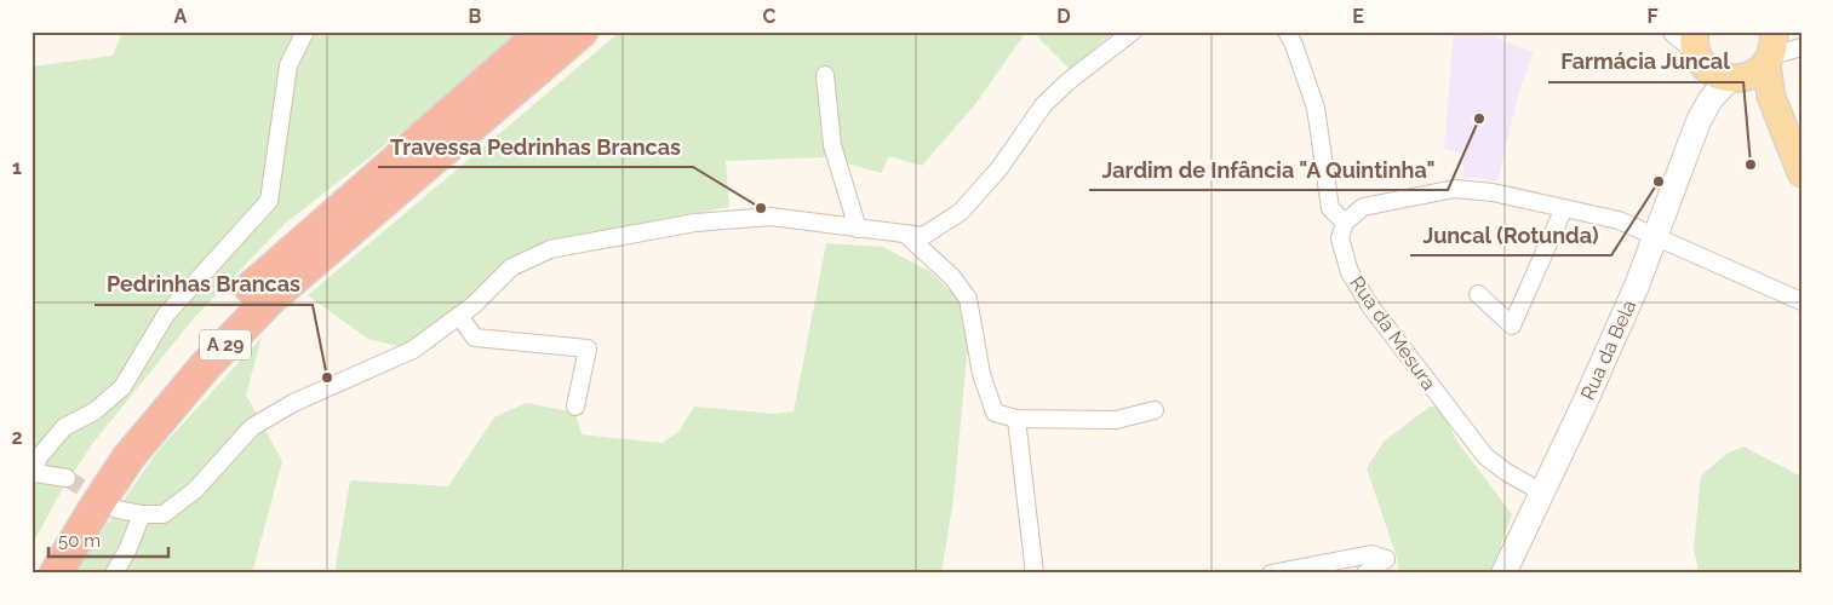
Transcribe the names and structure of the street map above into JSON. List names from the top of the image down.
{
  "streets": {
    "highway": ["A 29"],
    "main road": ["Rua da Bela"],
    "street": ["Rua da Mesura"]
  },
  "crossings": [
    ["Rua da Mesura", "Rua da Bela"]
  ],
  "places": [
    "Jardim de Infância \"A Quintinha\"",
    "Farmácia Juncal",
    "Juncal (Rotunda)",
    "Travessa Pedrinhas Brancas",
    "Pedrinhas Brancas"
  ],
  "scale_bar": "50 m",
  "grid": {
    "columns": [
      "A",
      "B",
      "C",
      "D",
      "E",
      "F"
    ],
    "rows": ["1", "2"]
  }
}
